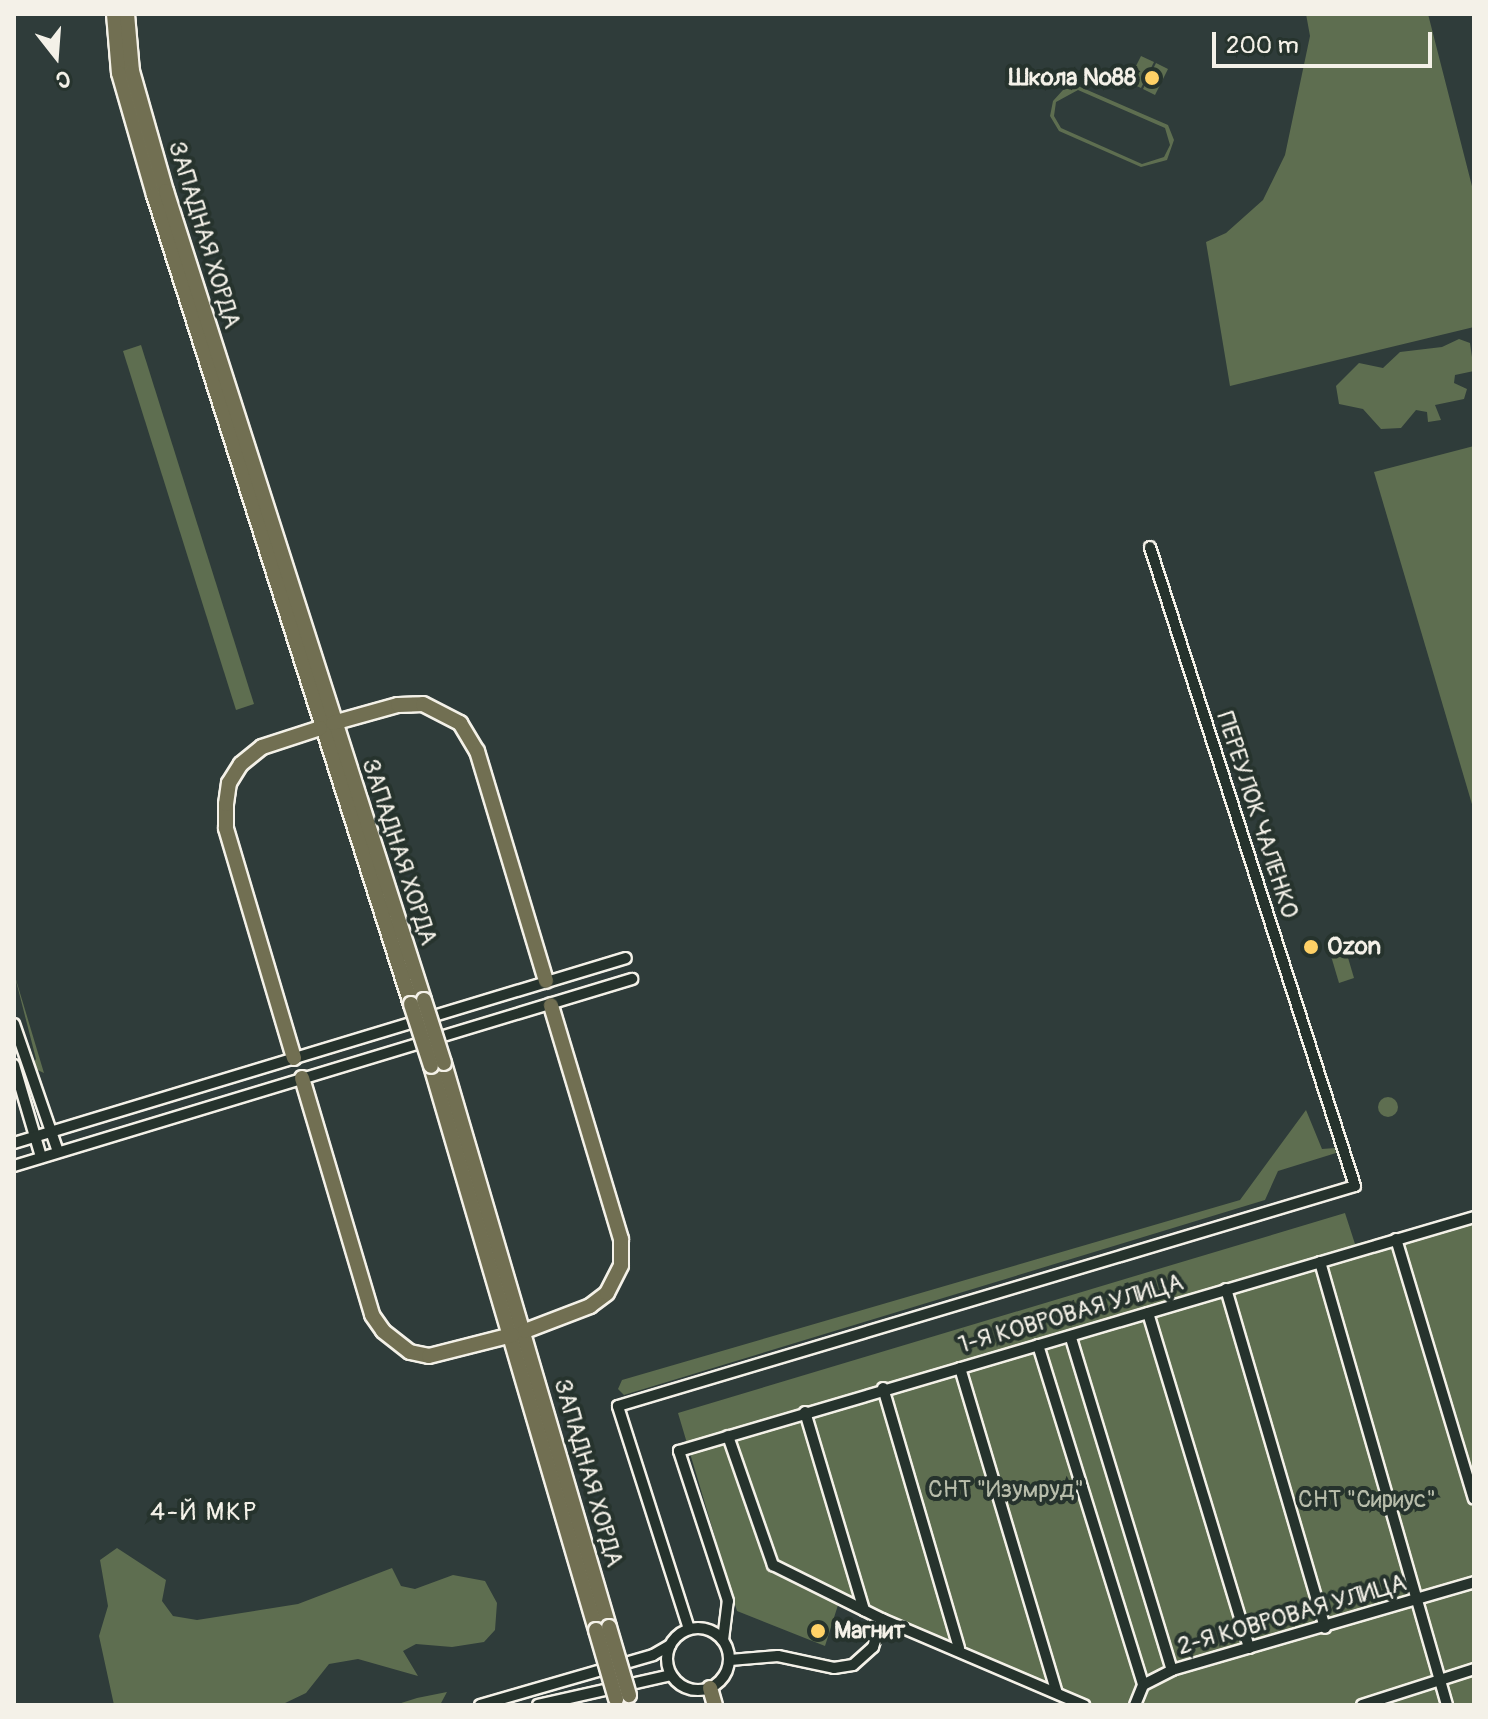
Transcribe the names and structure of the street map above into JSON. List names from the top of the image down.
{
  "streets": {
    "highway": ["ЗАПАДНАЯ ХОРДА"],
    "street": ["ПЕРЕУЛОК ЧАЛЕНКО", "1-Я КОВРОВАЯ УЛИЦА", "2-Я КОВРОВАЯ УЛИЦА"]
  },
  "crossings": [
    ["ПЕРЕУЛОК ЧАЛЕНКО", "1-Я КОВРОВАЯ УЛИЦА"]
  ],
  "districts": ["4-Й МКР"],
  "parks": ["СНТ \"Изумруд\"", "СНТ \"Сириус\""],
  "places": ["Школа №88", "Ozon", "Магнит"],
  "scale_bar": "200 m",
  "north": "bottom"
}
